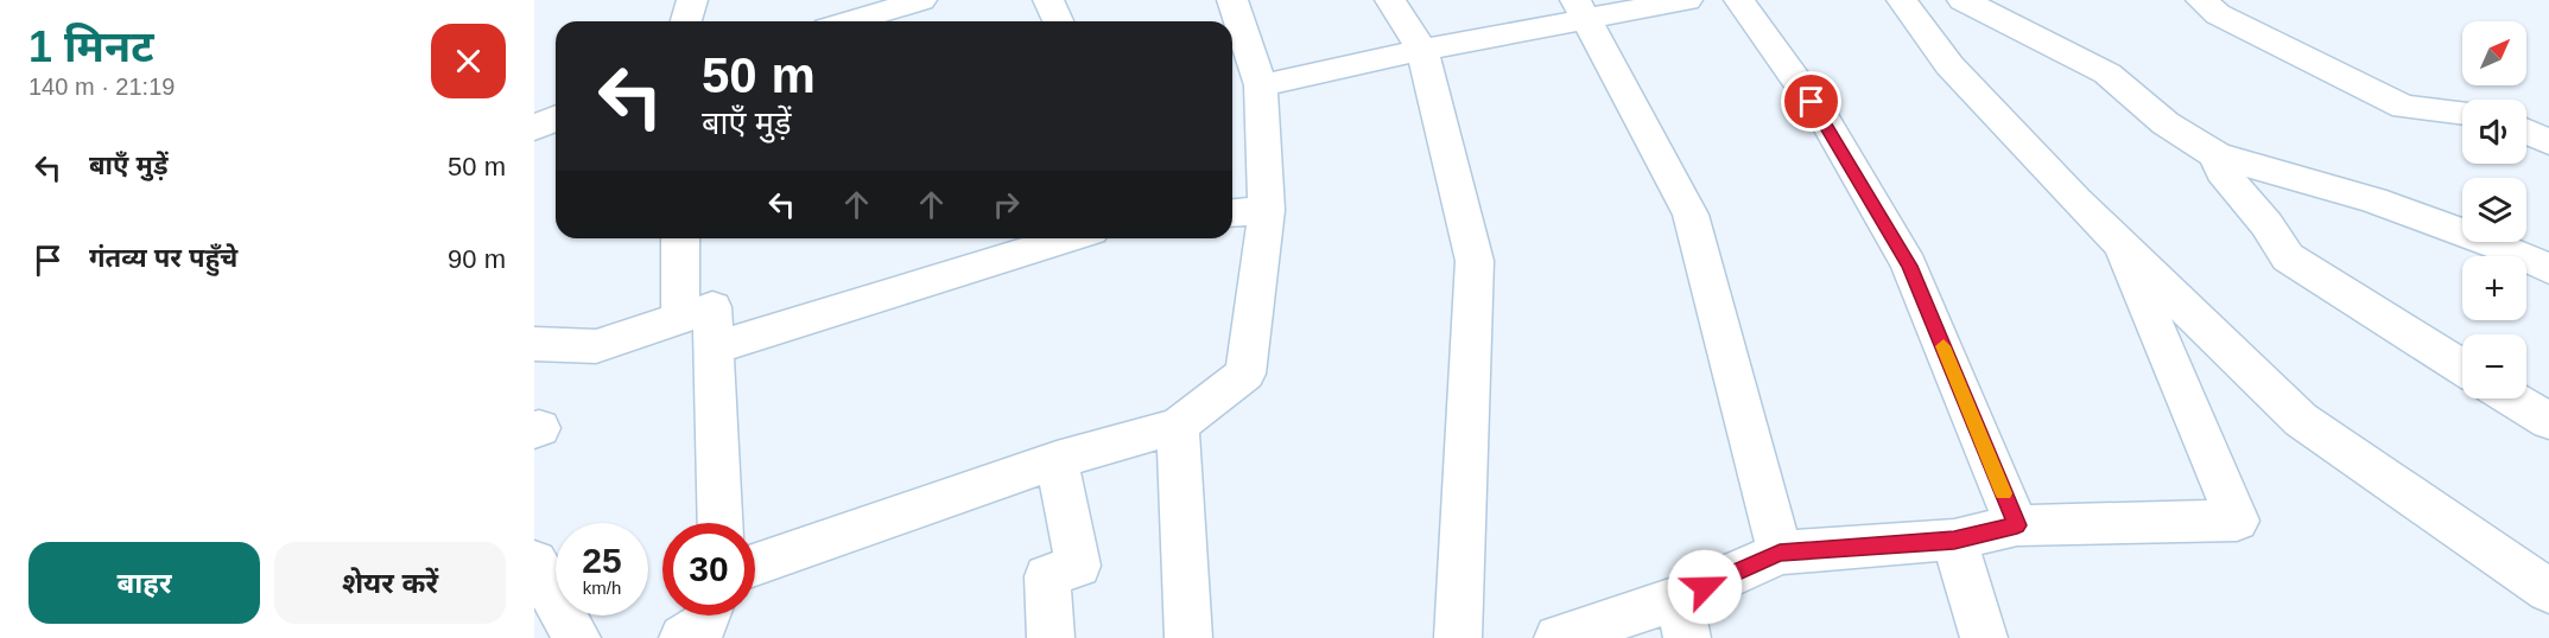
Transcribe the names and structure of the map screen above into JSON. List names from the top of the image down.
{
  "north": "top right",
  "page": {
    "heading": ["1 मिनट", "140 m · 21:19"],
    "map_buttons": ["+", "−"],
    "turn": ["50 m", "बाएँ मुड़ें"],
    "list": [
      {
        "name": "बाएँ मुड़ें",
        "value": "50 m"
      },
      {
        "name": "गंतव्य पर पहुँचे",
        "value": "90 m"
      }
    ],
    "speed": "25 km/h",
    "limit": "30",
    "buttons": ["बाहर", "शेयर करें"]
  }
}
